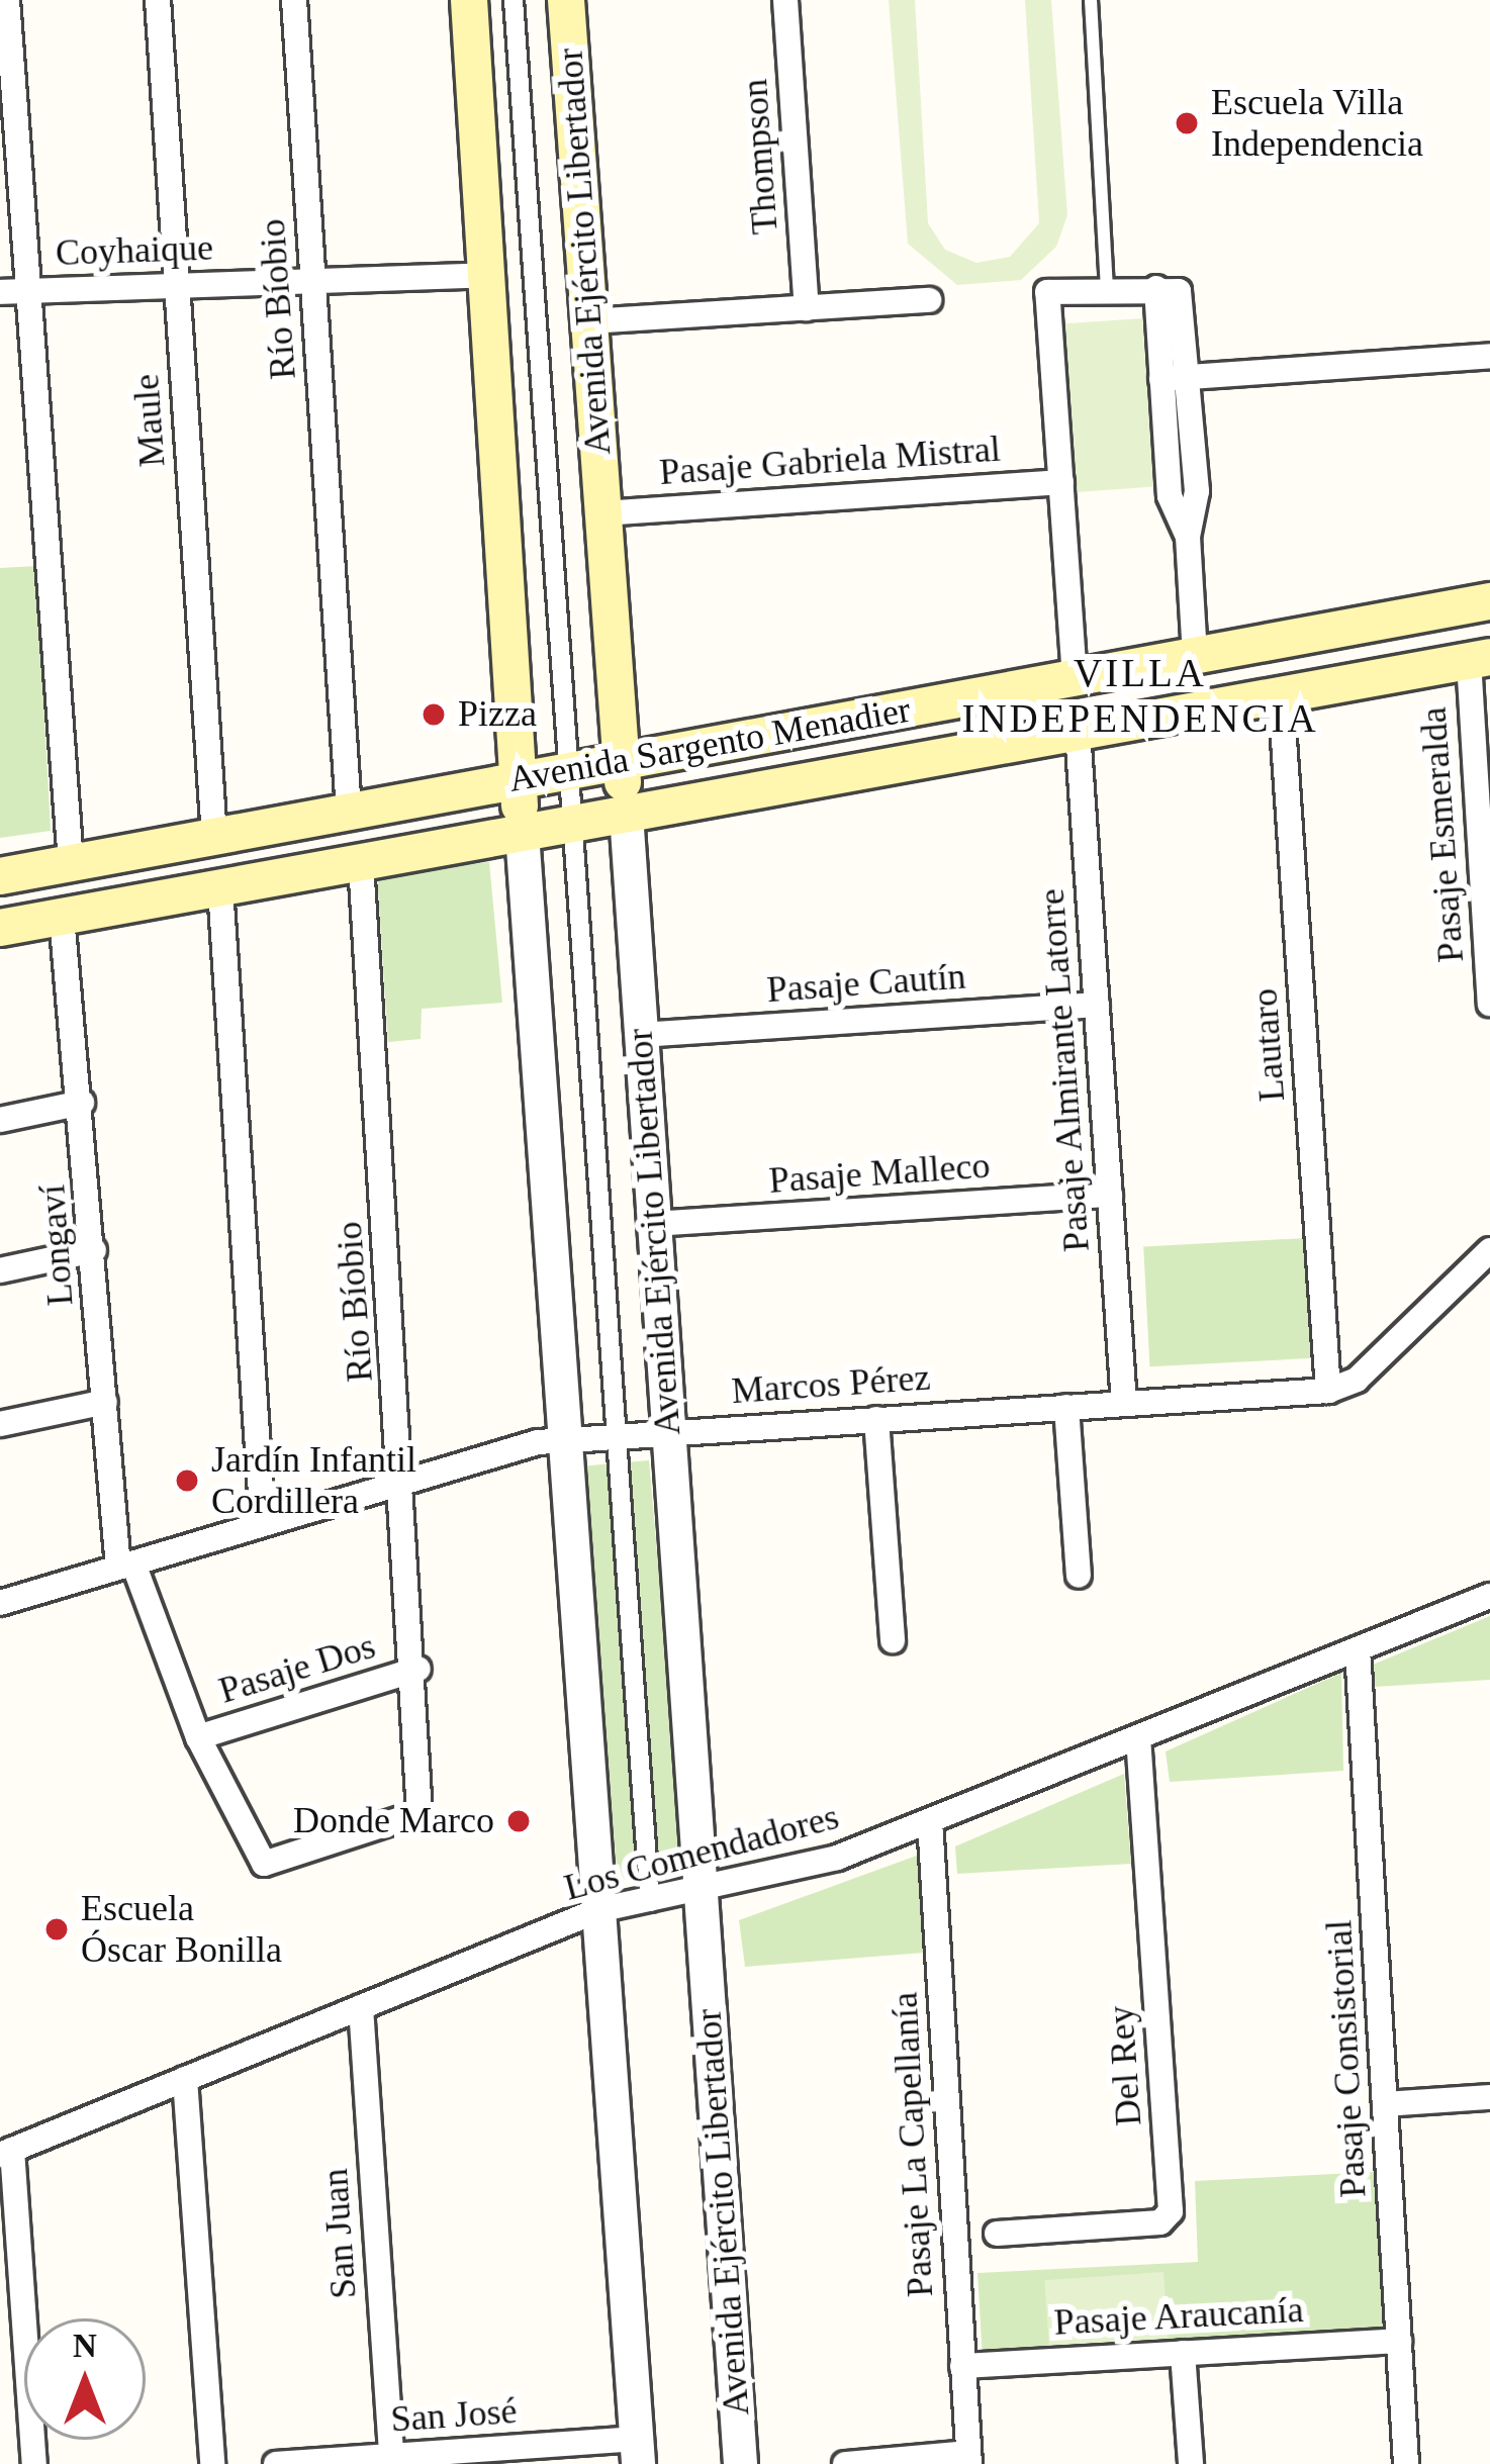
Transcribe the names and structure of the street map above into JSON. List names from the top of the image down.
{
  "streets": {
    "main road": ["Avenida Ejército Libertador", "Avenida Sargento Menadier"],
    "street": [
      "Thompson",
      "Coyhaique",
      "Río Bíobio",
      "Maule",
      "Pasaje Gabriela Mistral",
      "Pasaje Esmeralda",
      "Pasaje Cautín",
      "Lautaro",
      "Pasaje Almirante Latorre",
      "Pasaje Malleco",
      "Longaví",
      "Marcos Pérez",
      "Pasaje Dos",
      "Los Comendadores",
      "Pasaje Consistorial",
      "Del Rey",
      "Pasaje La Capellanía",
      "San Juan",
      "Pasaje Araucanía",
      "San José"
    ]
  },
  "crossings": [
    ["Coyhaique", "Río Bíobio"],
    ["Coyhaique", "Maule"],
    ["Avenida Ejército Libertador", "Pasaje Gabriela Mistral"],
    ["Avenida Ejército Libertador", "Avenida Sargento Menadier"],
    ["Avenida Ejército Libertador", "Pasaje Cautín"],
    ["Avenida Ejército Libertador", "Pasaje Malleco"],
    ["Avenida Ejército Libertador", "Marcos Pérez"],
    ["Avenida Ejército Libertador", "Los Comendadores"],
    ["Río Bíobio", "Avenida Sargento Menadier"],
    ["Río Bíobio", "Longaví"],
    ["Río Bíobio", "Marcos Pérez"],
    ["Río Bíobio", "Pasaje Dos"],
    ["Maule", "Avenida Sargento Menadier"],
    ["Avenida Sargento Menadier", "Pasaje Esmeralda"],
    ["Avenida Sargento Menadier", "Lautaro"],
    ["Avenida Sargento Menadier", "Pasaje Almirante Latorre"],
    ["Avenida Sargento Menadier", "Longaví"],
    ["Pasaje Cautín", "Pasaje Almirante Latorre"],
    ["Lautaro", "Marcos Pérez"],
    ["Pasaje Almirante Latorre", "Pasaje Malleco"],
    ["Pasaje Almirante Latorre", "Marcos Pérez"],
    ["Longaví", "Marcos Pérez"],
    ["Longaví", "Pasaje Dos"],
    ["Los Comendadores", "Pasaje Consistorial"],
    ["Los Comendadores", "Del Rey"],
    ["Los Comendadores", "Pasaje La Capellanía"],
    ["Los Comendadores", "San Juan"],
    ["Pasaje Consistorial", "Pasaje Araucanía"],
    ["Pasaje La Capellanía", "Pasaje Araucanía"],
    ["San Juan", "San José"]
  ],
  "districts": ["VILLA INDEPENDENCIA"],
  "places": [
    "Escuela Villa Independencia",
    "Pizza",
    "Jardín Infantil Cordillera",
    "Donde Marco",
    "Escuela Óscar Bonilla"
  ],
  "north": "top"
}
